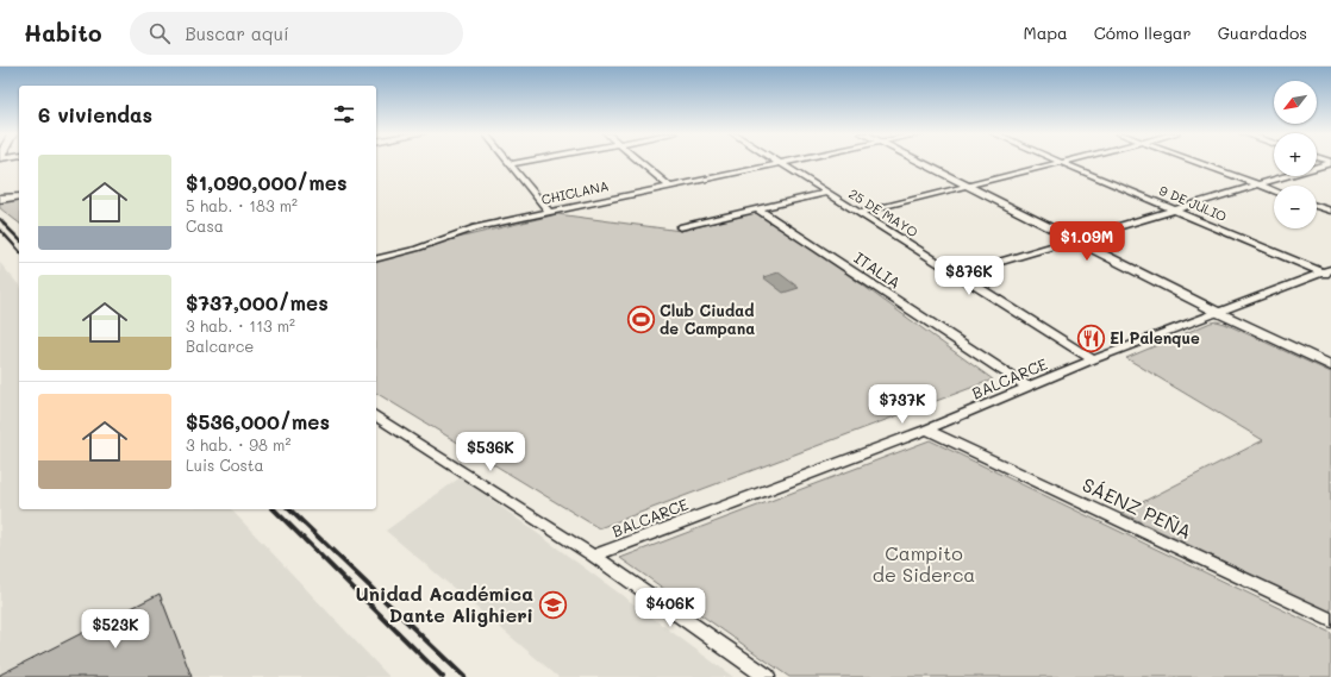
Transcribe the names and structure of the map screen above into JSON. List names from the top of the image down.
{
  "streets": {
    "street": [
      "CHICLANA",
      "9 DE JULIO",
      "25 DE MAYO",
      "ITALIA",
      "BALCARCE",
      "SÁENZ PEÑA"
    ]
  },
  "crossings": [
    ["CHICLANA", "25 DE MAYO"],
    ["9 DE JULIO", "BALCARCE"],
    ["25 DE MAYO", "BALCARCE"],
    ["ITALIA", "BALCARCE"],
    ["BALCARCE", "SÁENZ PEÑA"]
  ],
  "parks": ["Campito de Siderca"],
  "places": {
    "sports": ["Club Ciudad de Campana"],
    "restaurant": ["El Palenque"],
    "school or university": ["Unidad Académica Dante Alighieri"]
  },
  "north": "bottom left",
  "page": {
    "header": "Habito",
    "search": "Buscar aquí",
    "nav": ["Mapa", "Cómo llegar", "Guardados"],
    "map_buttons": ["+", "−"],
    "heading": "6 viviendas",
    "list": [
      {
        "name": "$1,090,000/mes",
        "note": "5 hab. · 183 m² · Casa"
      },
      {
        "name": "$737,000/mes",
        "note": "3 hab. · 113 m² · Balcarce"
      },
      {
        "name": "$536,000/mes",
        "note": "3 hab. · 98 m² · Luis Costa"
      }
    ],
    "price": [
      "$1.09M",
      "$876K",
      "$737K",
      "$536K",
      "$406K",
      "$523K"
    ]
  }
}
